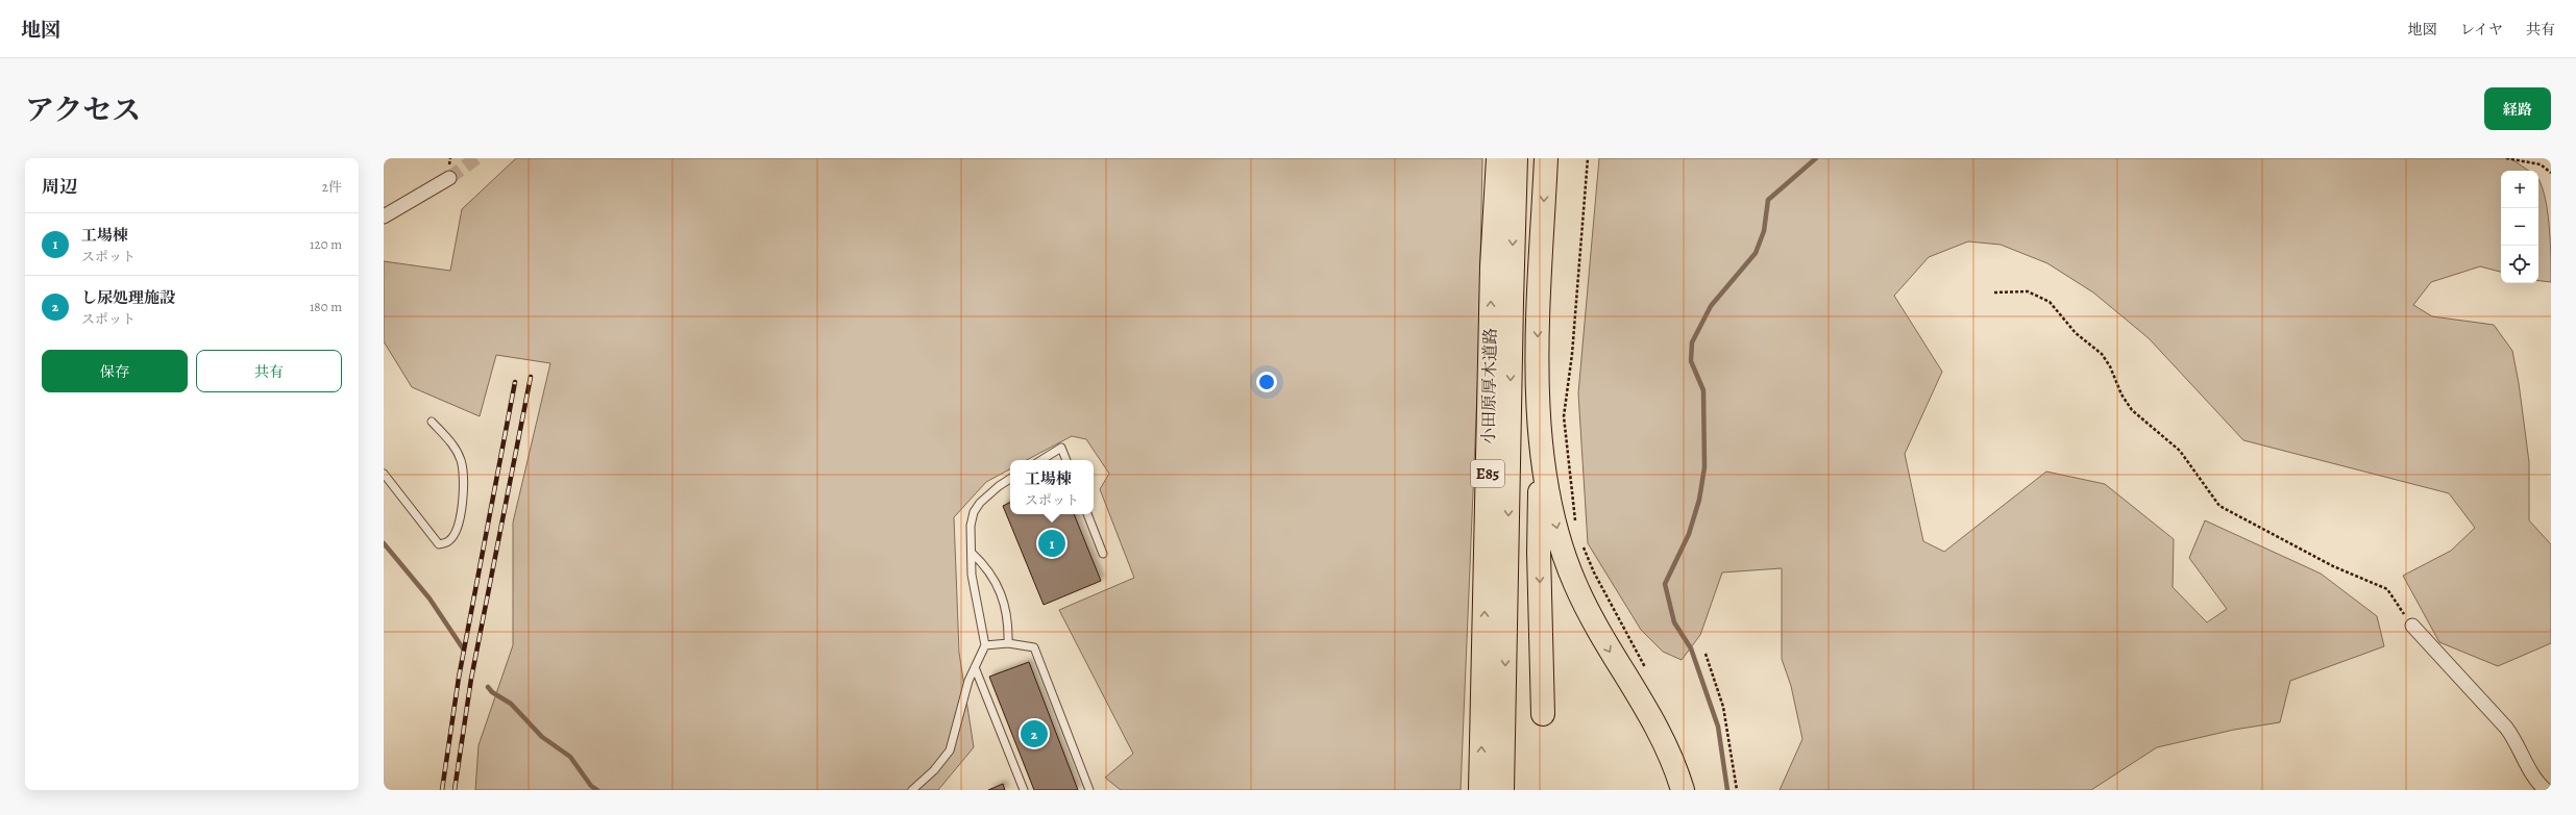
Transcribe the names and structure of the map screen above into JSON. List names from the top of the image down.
{
  "streets": {
    "highway": ["小田原厚木道路", "E85"]
  },
  "page": {
    "header": "地図",
    "nav": ["地図", "レイヤ", "共有"],
    "title": "アクセス",
    "buttons": [
      "経路",
      ["保存", "共有"]
    ],
    "heading": ["周辺", "2件"],
    "map_buttons": ["+", "−"],
    "list": [
      {
        "mark": "1",
        "name": "工場棟",
        "note": "スポット",
        "value": "120 m"
      },
      {
        "mark": "2",
        "name": "し尿処理施設",
        "note": "スポット",
        "value": "180 m"
      }
    ],
    "popup": ["工場棟", "スポット"],
    "pins": ["1", "2"]
  }
}
